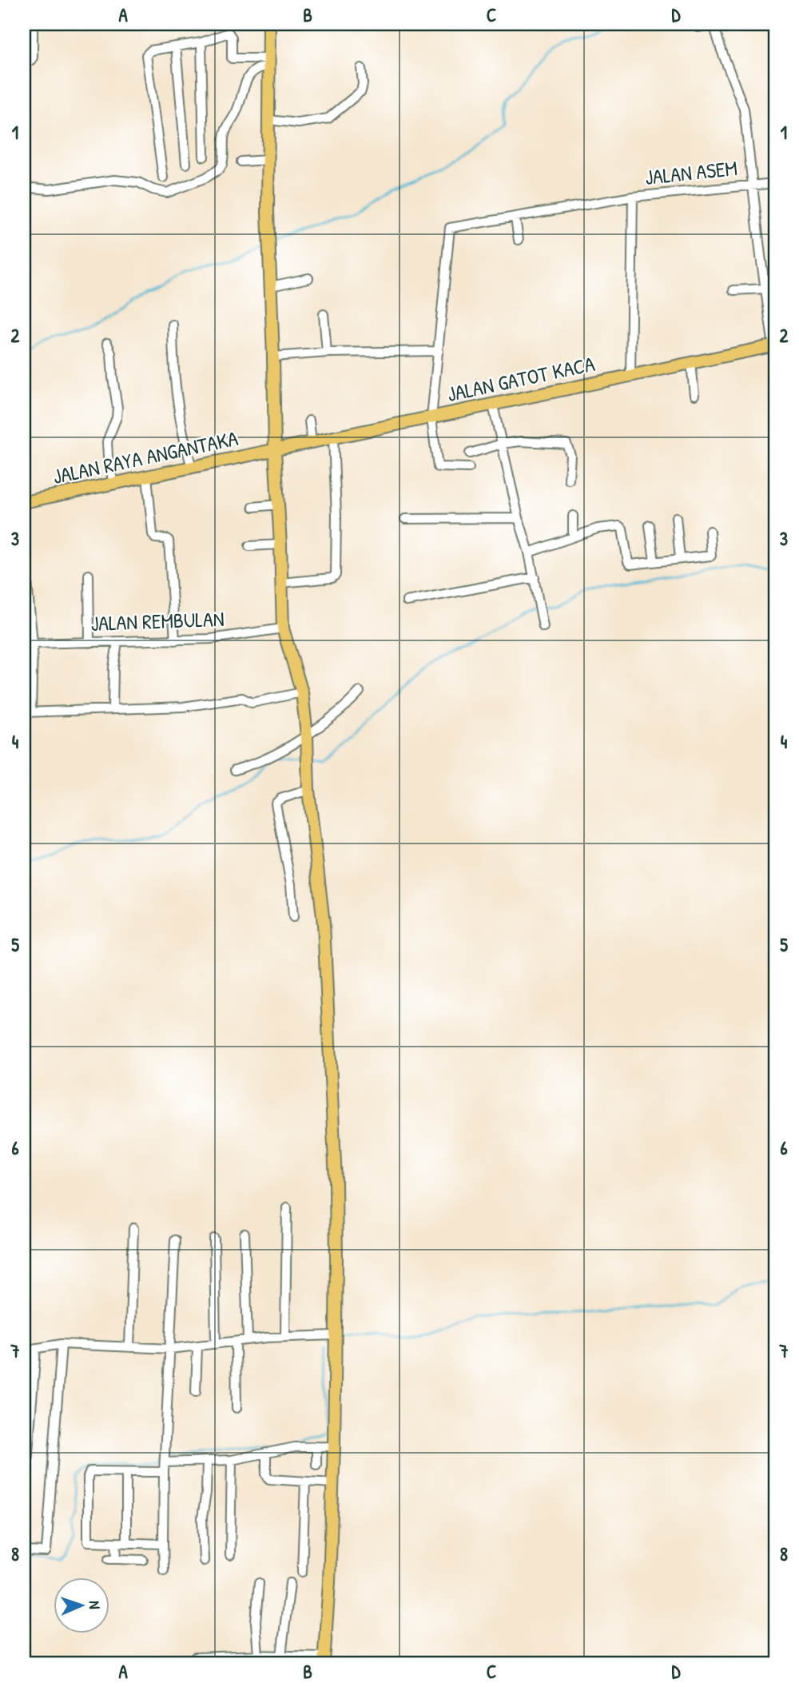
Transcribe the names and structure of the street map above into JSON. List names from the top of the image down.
{
  "streets": {
    "main road": ["JALAN GATOT KACA", "JALAN RAYA ANGANTAKA"],
    "street": ["JALAN ASEM", "JALAN REMBULAN"]
  },
  "crossings": [
    ["JALAN GATOT KACA", "JALAN RAYA ANGANTAKA"]
  ],
  "north": "right",
  "grid": {
    "columns": [
      "A",
      "B",
      "C",
      "D"
    ],
    "rows": [
      "1",
      "2",
      "3",
      "4",
      "5",
      "6",
      "7",
      "8"
    ]
  }
}
